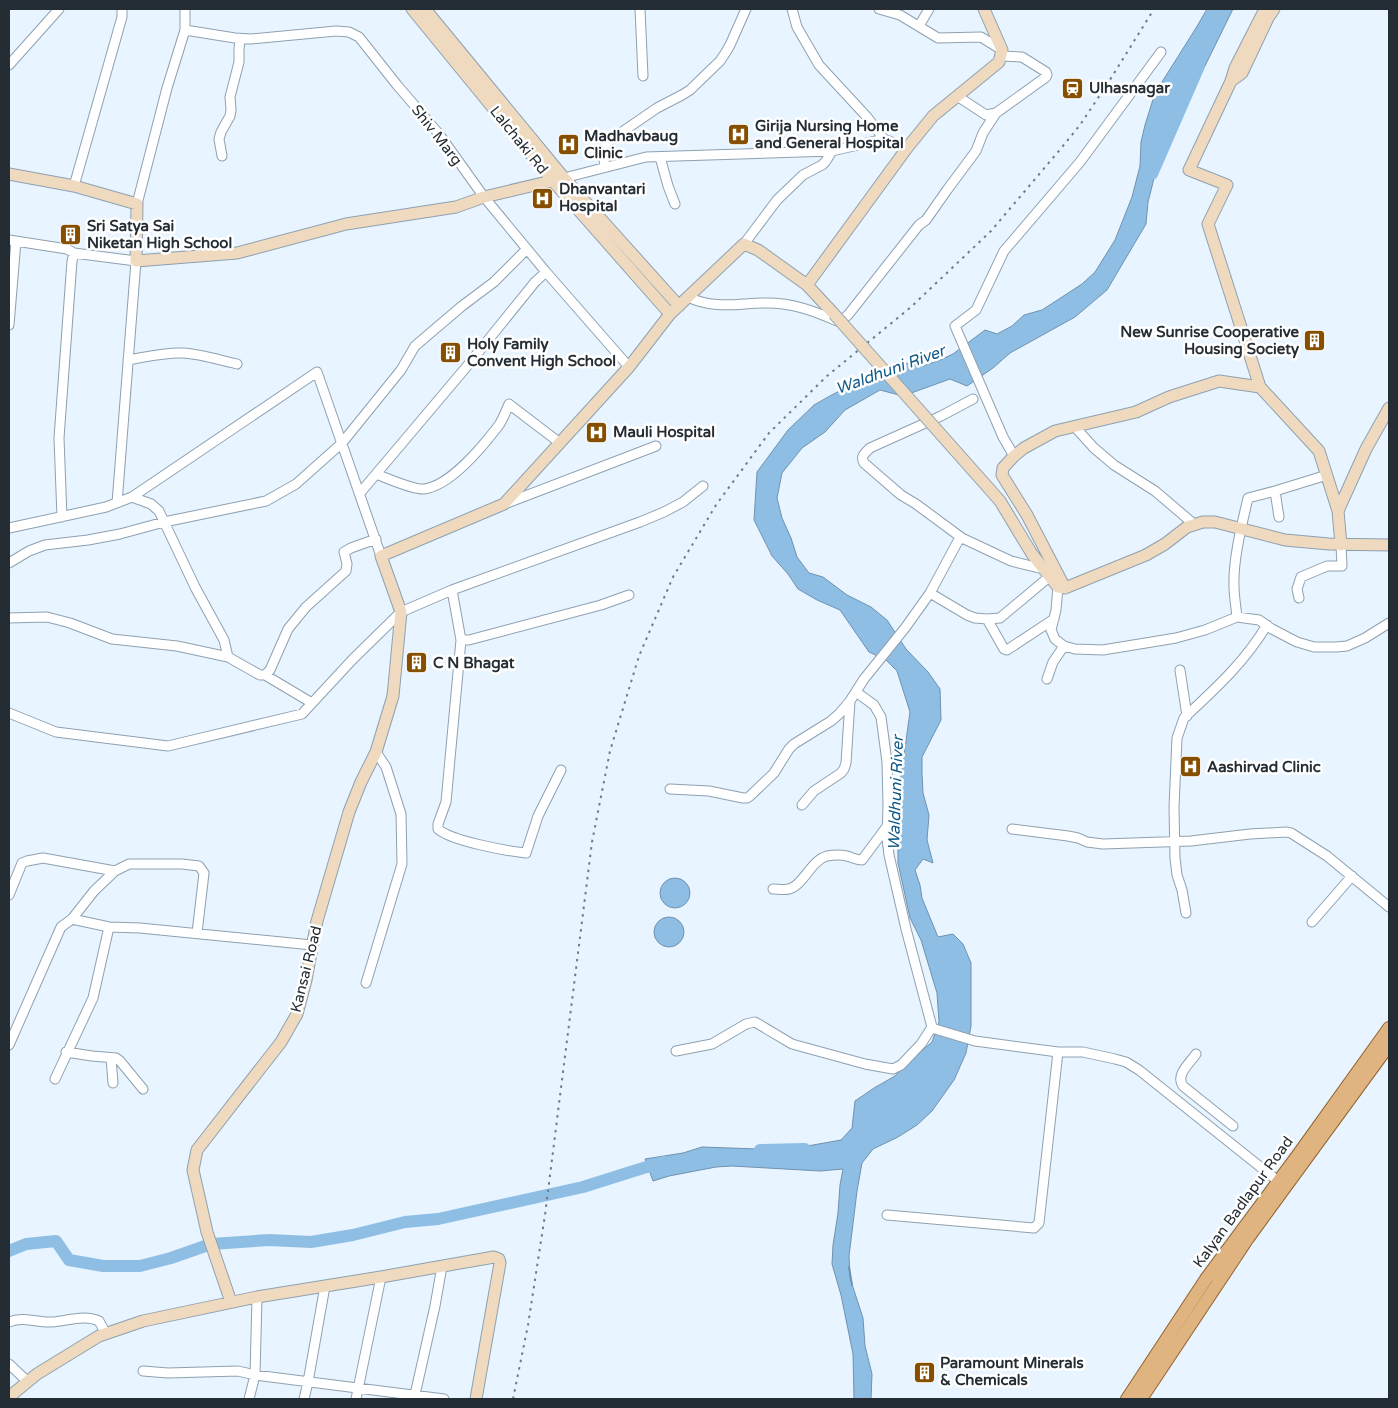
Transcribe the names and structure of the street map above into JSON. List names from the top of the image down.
{
  "streets": {
    "main road": ["Kalyan Badlapur Road"],
    "street": ["Shiv Marg", "Lalchaki Rd", "Kansai Road"]
  },
  "water": ["Waldhuni River"],
  "places": {
    "station": ["Ulhasnagar"],
    "hospital": [
      "Girija Nursing Home and General Hospital",
      "Madhavbaug Clinic",
      "Dhanvantari Hospital",
      "Mauli Hospital",
      "Aashirvad Clinic"
    ],
    "building": [
      "Sri Satya Sai Niketan High School",
      "New Sunrise Cooperative Housing Society",
      "Holy Family Convent High School",
      "C N Bhagat",
      "Paramount Minerals & Chemicals"
    ]
  }
}
